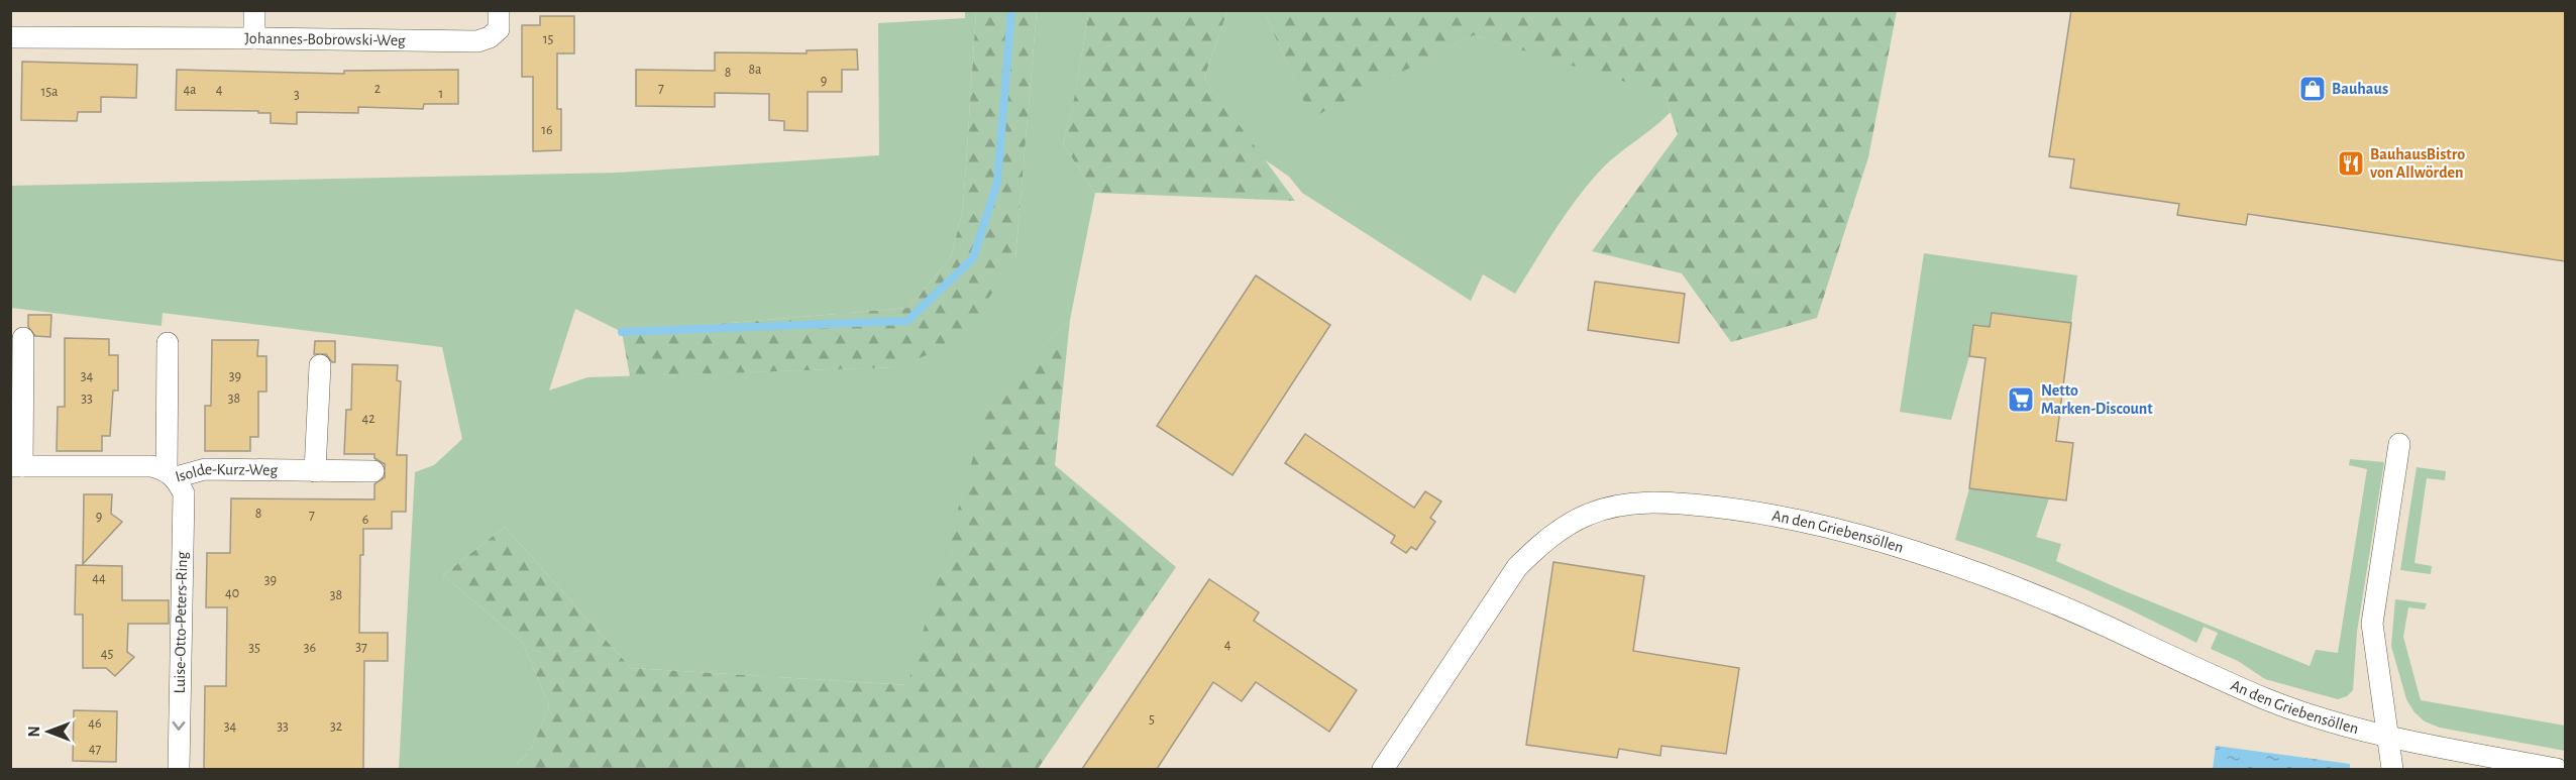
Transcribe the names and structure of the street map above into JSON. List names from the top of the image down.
{
  "streets": {
    "street": [
      "Johannes-Bobrowski-Weg",
      "Isolde-Kurz-Weg",
      "An den Griebensöllen",
      "Luise-Otto-Peters-Ring"
    ]
  },
  "crossings": [
    ["Isolde-Kurz-Weg", "Luise-Otto-Peters-Ring"]
  ],
  "one_way": ["Luise-Otto-Peters-Ring"],
  "places": {
    "shop": ["Bauhaus"],
    "restaurant": ["BauhausBistro von Allwörden"],
    "supermarket": ["Netto Marken-Discount"]
  },
  "house_numbers": [
    "15",
    "8a",
    "8",
    "9",
    "7",
    "2",
    "4a",
    "4",
    "15a",
    "1",
    "3",
    "16",
    "34",
    "39",
    "33",
    "38",
    "42",
    "8",
    "7",
    "9",
    "6",
    "44",
    "39",
    "40",
    "38",
    "4",
    "37",
    "35",
    "36",
    "45",
    "5",
    "46",
    "34",
    "33",
    "32",
    "47"
  ],
  "north": "left"
}
